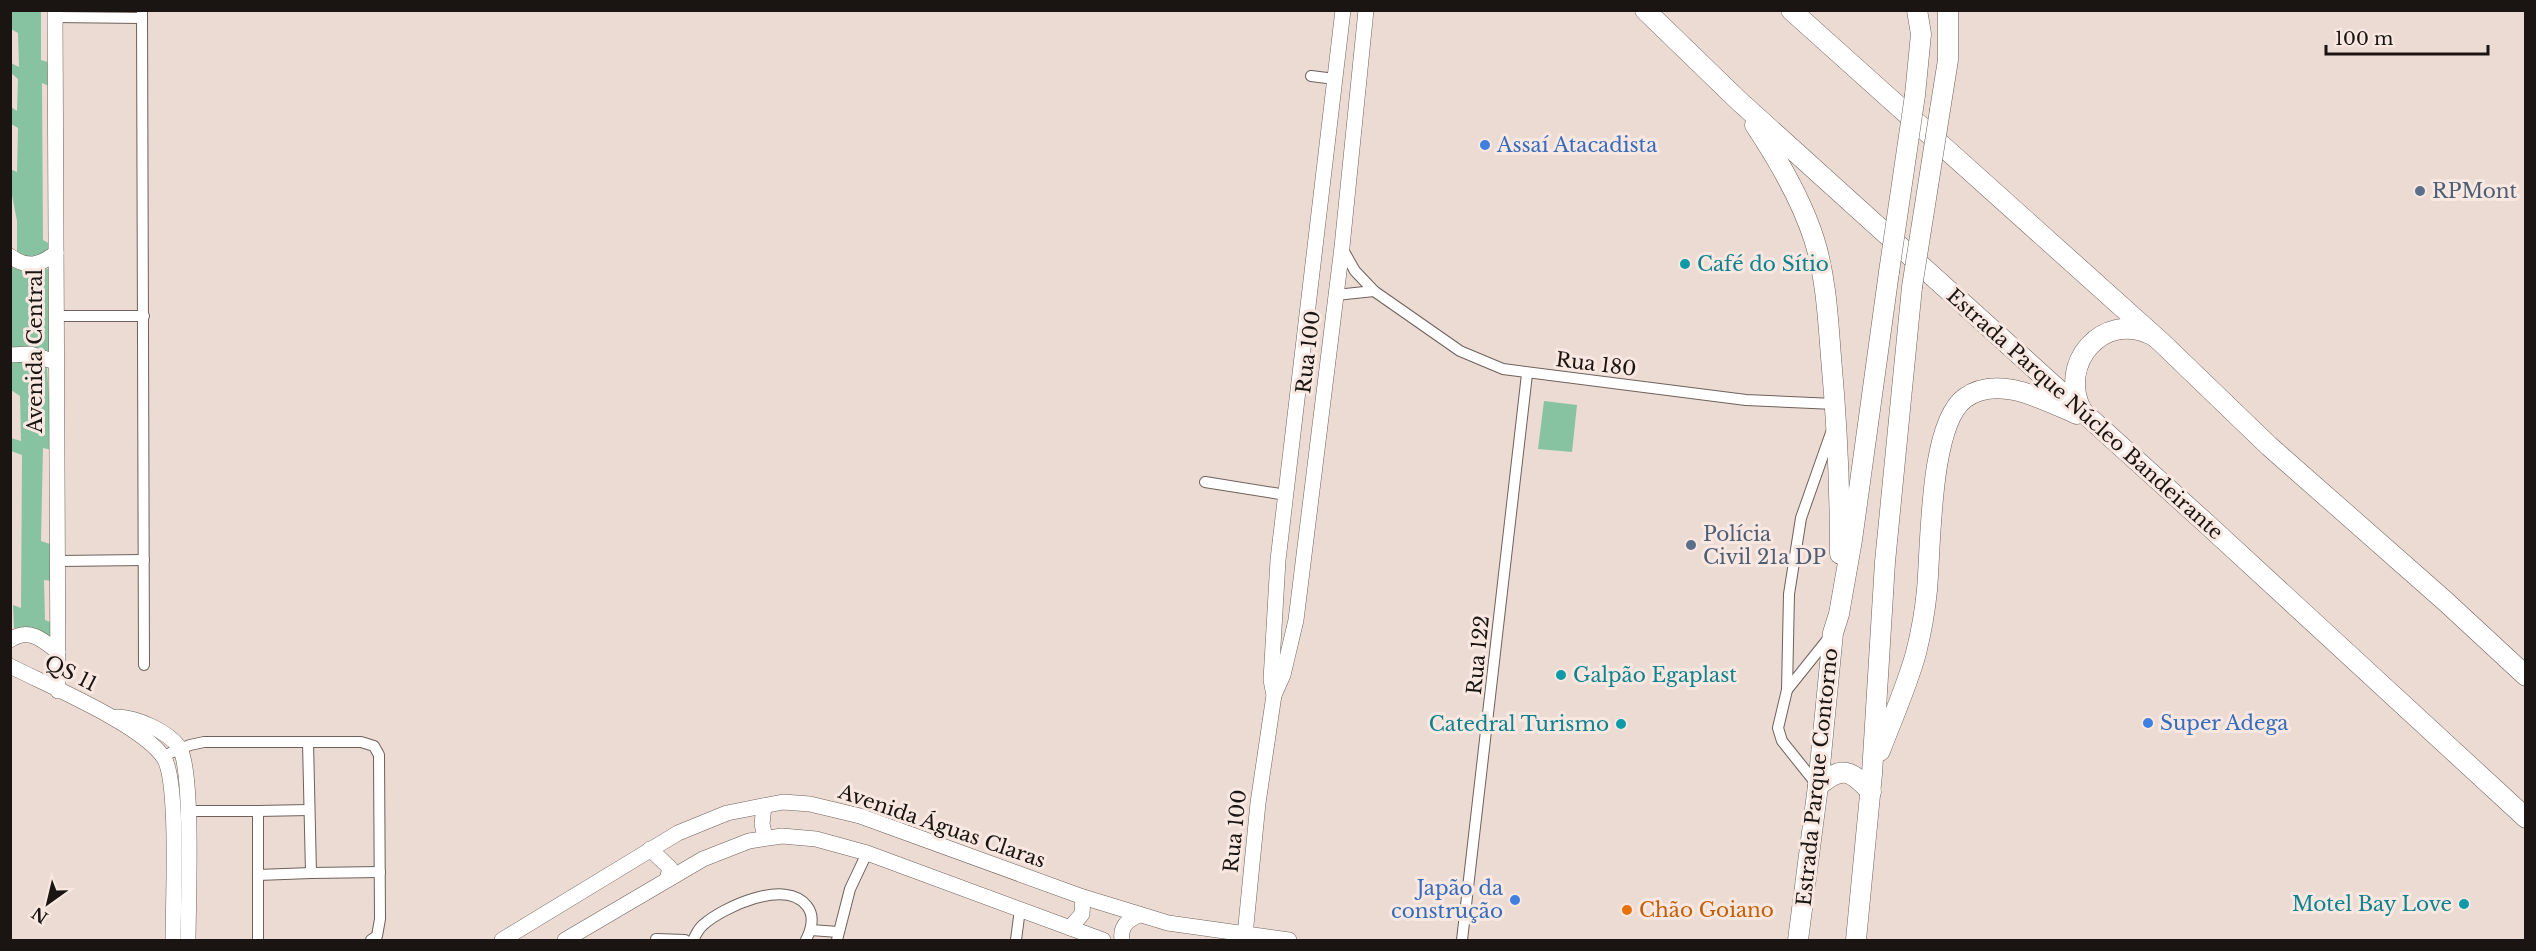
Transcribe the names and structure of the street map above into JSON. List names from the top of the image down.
{
  "streets": {
    "highway": ["Estrada Parque Núcleo Bandeirante", "Estrada Parque Contorno"],
    "street": [
      "Avenida Central",
      "Rua 100",
      "Rua 180",
      "Rua 122",
      "QS 11",
      "Avenida Águas Claras"
    ]
  },
  "crossings": [
    ["Avenida Central", "QS 11"],
    ["Rua 100", "Rua 180"],
    ["Rua 100", "Avenida Águas Claras"],
    ["Rua 180", "Rua 122"]
  ],
  "places": [
    "Assaí Atacadista",
    "RPMont",
    "Café do Sítio",
    "Polícia Civil 21a DP",
    "Galpão Egaplast",
    "Super Adega",
    "Catedral Turismo",
    "Japão da construção",
    "Motel Bay Love",
    "Chão Goiano"
  ],
  "scale_bar": "100 m",
  "north": "bottom left"
}
